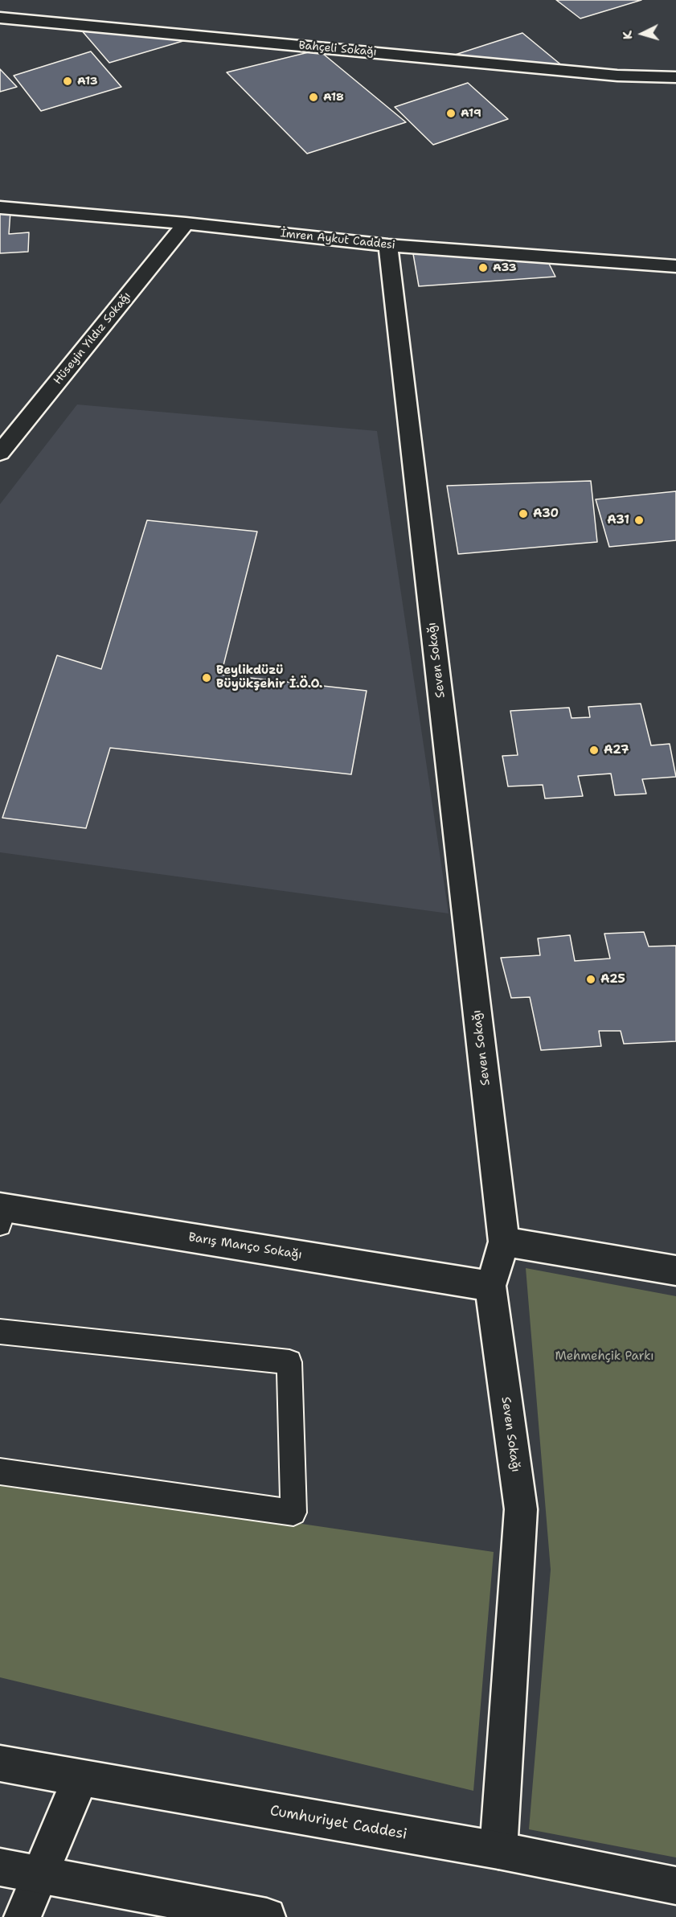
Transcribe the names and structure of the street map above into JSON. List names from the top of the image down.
{
  "streets": {
    "street": [
      "Bahçeli Sokağı",
      "İmren Aykut Caddesi",
      "Hüseyin Yıldız Sokağı",
      "Seven Sokağı",
      "Barış Manço Sokağı",
      "Cumhuriyet Caddesi"
    ]
  },
  "crossings": [
    ["İmren Aykut Caddesi", "Hüseyin Yıldız Sokağı"],
    ["İmren Aykut Caddesi", "Seven Sokağı"],
    ["Seven Sokağı", "Barış Manço Sokağı"],
    ["Seven Sokağı", "Cumhuriyet Caddesi"]
  ],
  "parks": ["Mehmehçik Parkı"],
  "places": [
    "A13",
    "A18",
    "A19",
    "A33",
    "A30",
    "A31",
    "Beylikdüzü Büyükşehir İ.Ö.O.",
    "A27",
    "A25"
  ],
  "north": "left"
}
